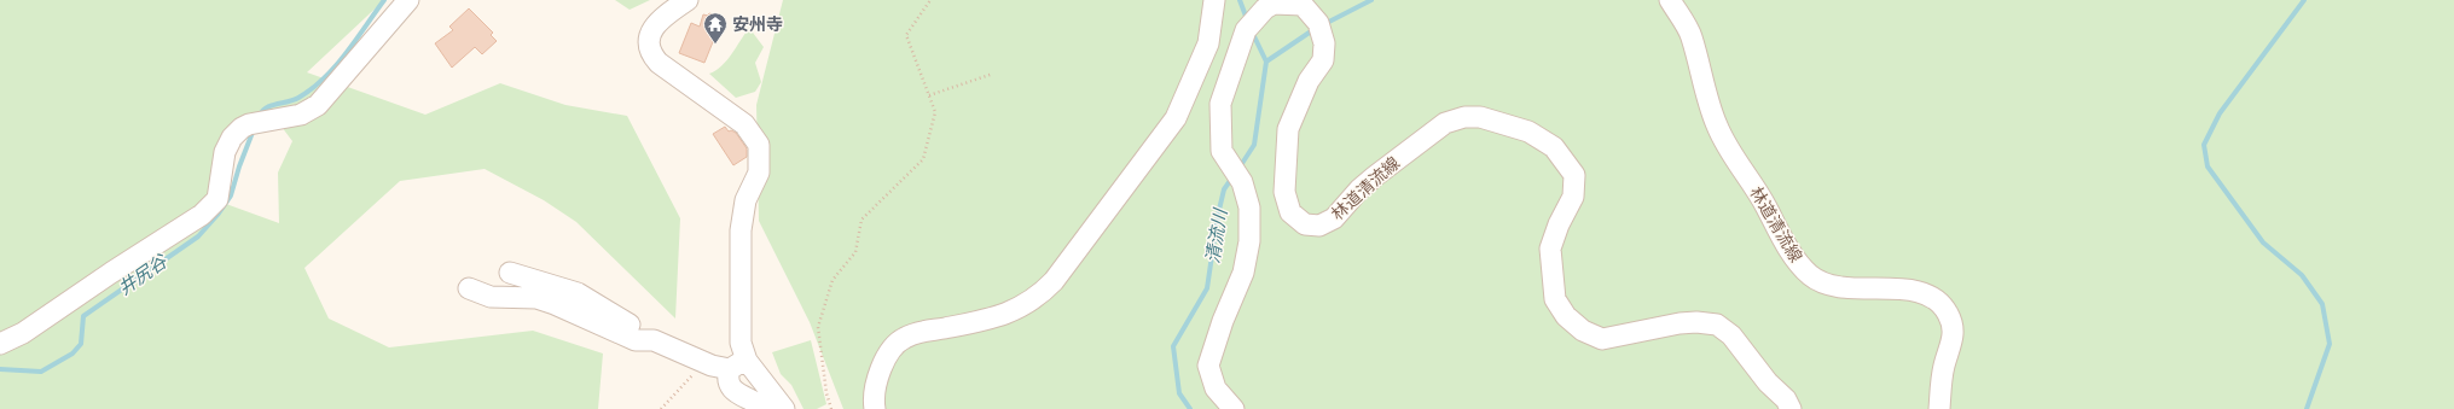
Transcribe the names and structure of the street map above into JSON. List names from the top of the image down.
{
  "streets": {
    "street": ["林道清流線"]
  },
  "water": ["清流川", "井尻谷"],
  "places": {
    "temple": ["安州寺"]
  }
}
